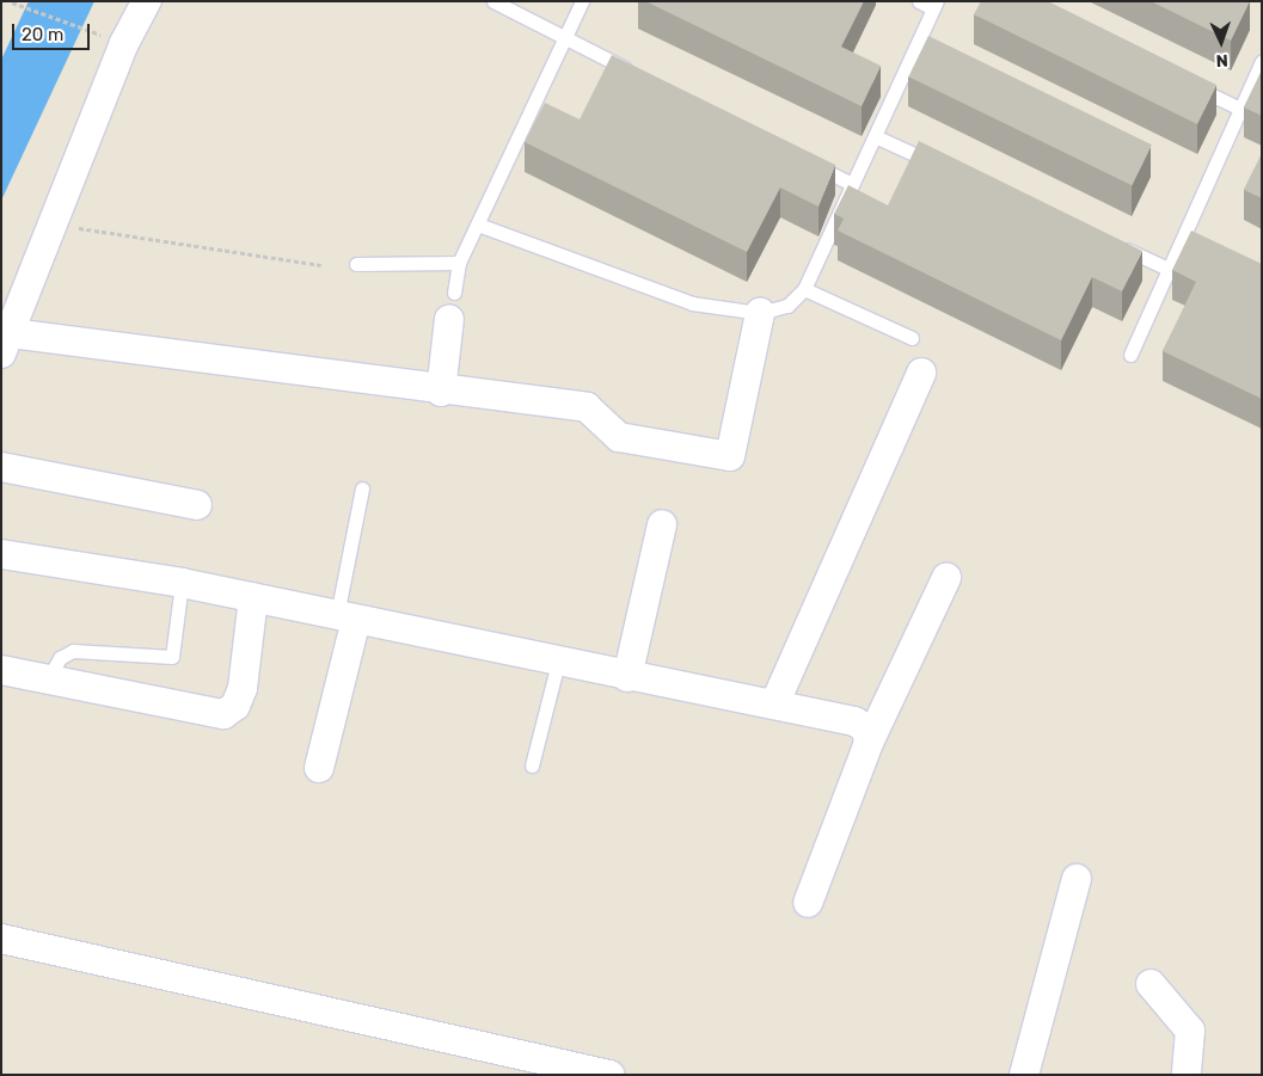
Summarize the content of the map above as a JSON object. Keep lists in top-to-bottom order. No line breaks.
{"scale_bar":"20 m","north":"bottom"}
